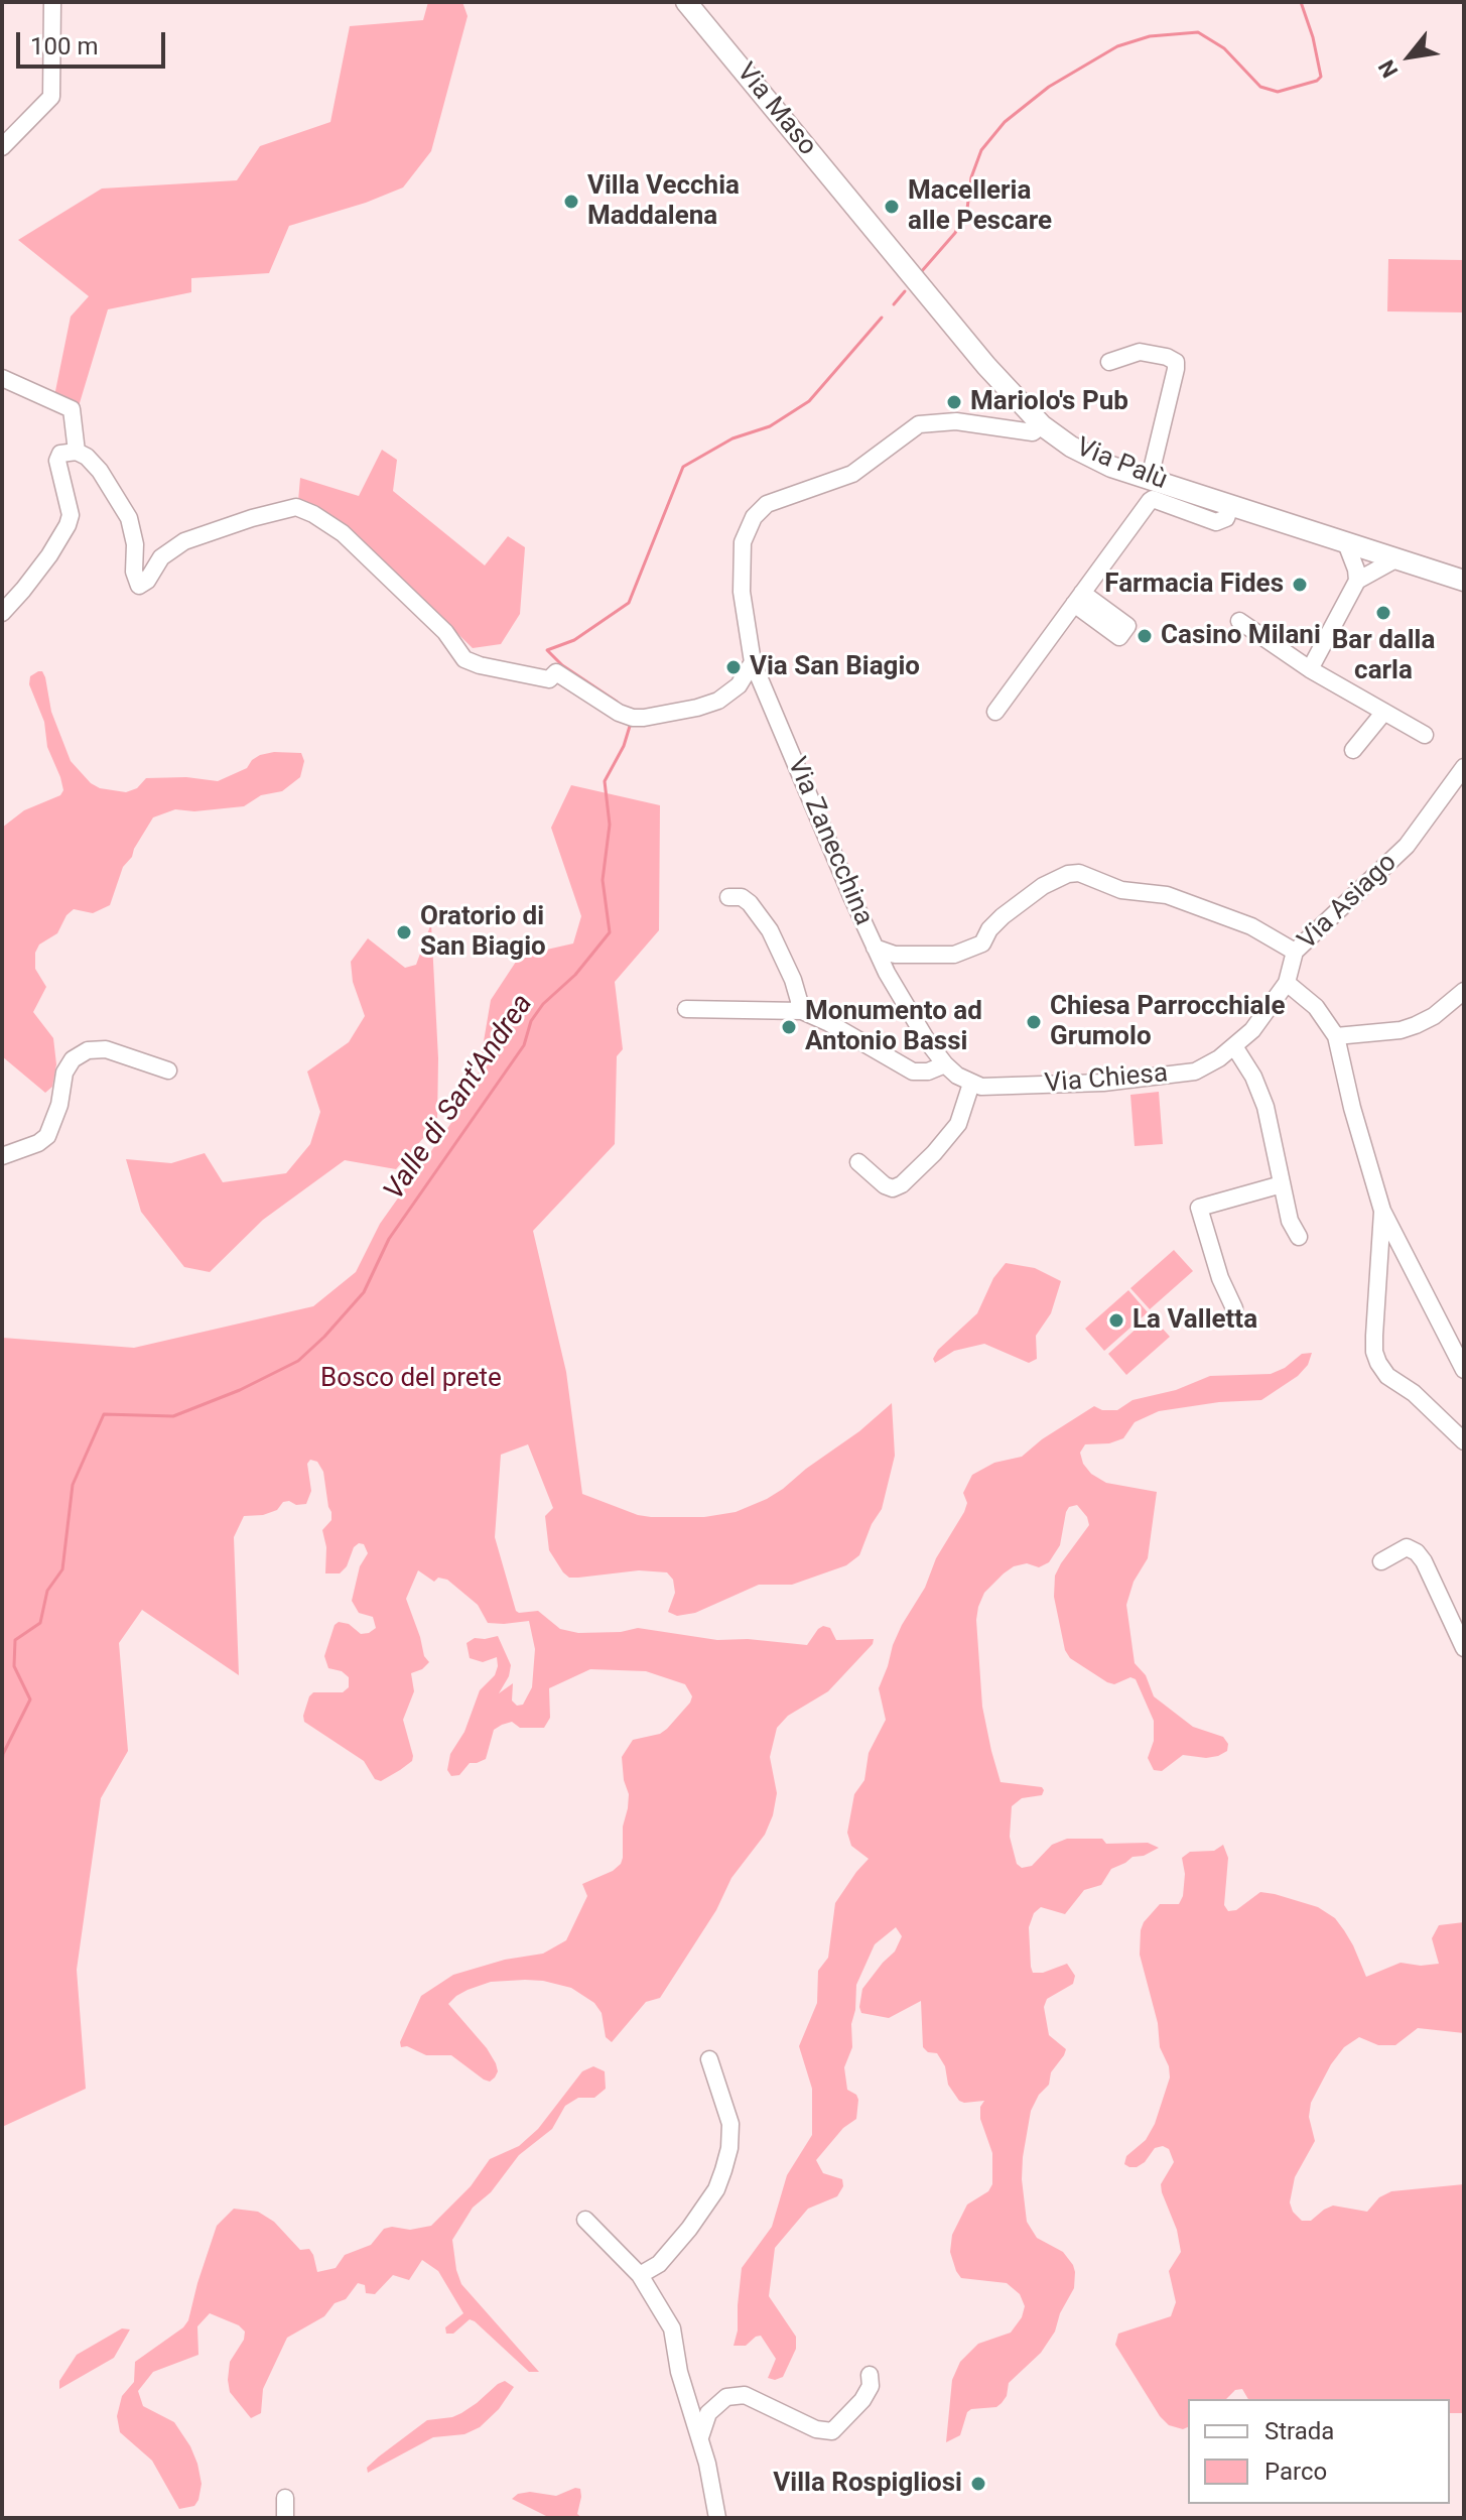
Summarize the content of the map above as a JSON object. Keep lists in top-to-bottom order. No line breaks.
{"streets":{"main road":["Via Maso","Via Palù"],"street":["Via Zanecchina","Via Asiago","Via Chiesa"]},"crossings":[["Via Maso","Via Palù"],["Via Zanecchina","Via Asiago"],["Via Asiago","Via Chiesa"]],"water":["Valle di Sant'Andrea"],"parks":["Bosco del prete"],"places":["Villa Vecchia Maddalena","Macelleria alle Pescare","Mariolo's Pub","Farmacia Fides","Bar dalla carla","Casino Milani","Via San Biagio","Oratorio di San Biagio","Chiesa Parrocchiale Grumolo","Monumento ad Antonio Bassi","La Valletta","Villa Rospigliosi"],"legend":["Strada","Parco"],"scale_bar":"100 m","north":"bottom left"}
